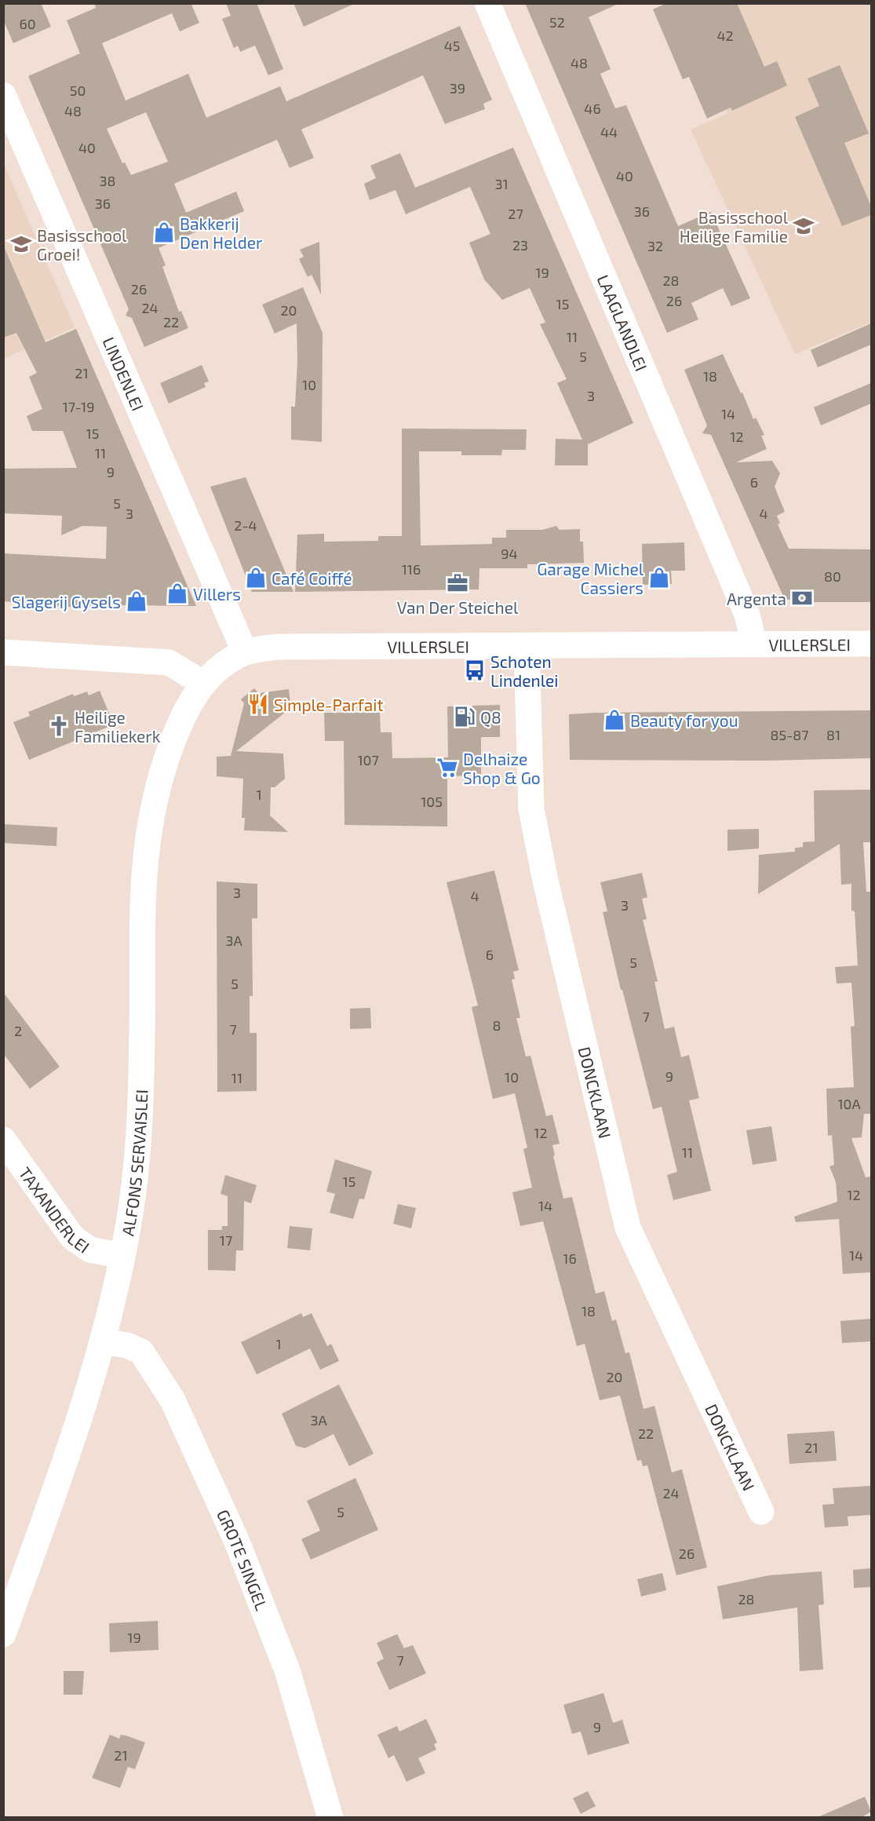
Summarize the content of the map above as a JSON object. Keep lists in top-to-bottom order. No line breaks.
{"streets":{"street":["LAAGLANDLEI","LINDENLEI","VILLERSLEI","DONCKLAAN","ALFONS SERVAISLEI","TAXANDERLEI","GROTE SINGEL"]},"crossings":[["LAAGLANDLEI","VILLERSLEI"],["LINDENLEI","VILLERSLEI"],["VILLERSLEI","DONCKLAAN"],["VILLERSLEI","ALFONS SERVAISLEI"],["ALFONS SERVAISLEI","TAXANDERLEI"],["ALFONS SERVAISLEI","GROTE SINGEL"]],"places":{"school or university":["Basisschool Heilige Familie","Basisschool Groei!"],"shop":["Bakkerij Den Helder","Café Coiffé","Garage Michel Cassiers","Villers","Slagerij Gysels","Beauty for you"],"office":["Van Der Steichel"],"bank":["Argenta"],"bus stop":["Schoten Lindenlei"],"restaurant":["Simple-Parfait"],"fuel station":["Q8"],"church":["Heilige Familiekerk"],"supermarket":["Delhaize Shop & Go"]},"house_numbers":["52","60","42","45","48","39","50","46","48","44","40","40","38","31","36","36","27","23","32","19","28","26","26","15","24","20","22","11","5","21","18","10","3","17-19","14","15","12","11","9","6","5","3","4","2-4","94","116","80","85-87","81","107","1","105","3","4","3","3A","6","5","5","7","8","7","2","9","10","11","10A","12","11","15","12","14","17","14","16","18","1","20","3A","22","21","24","5","26","28","19","7","9","21"]}
